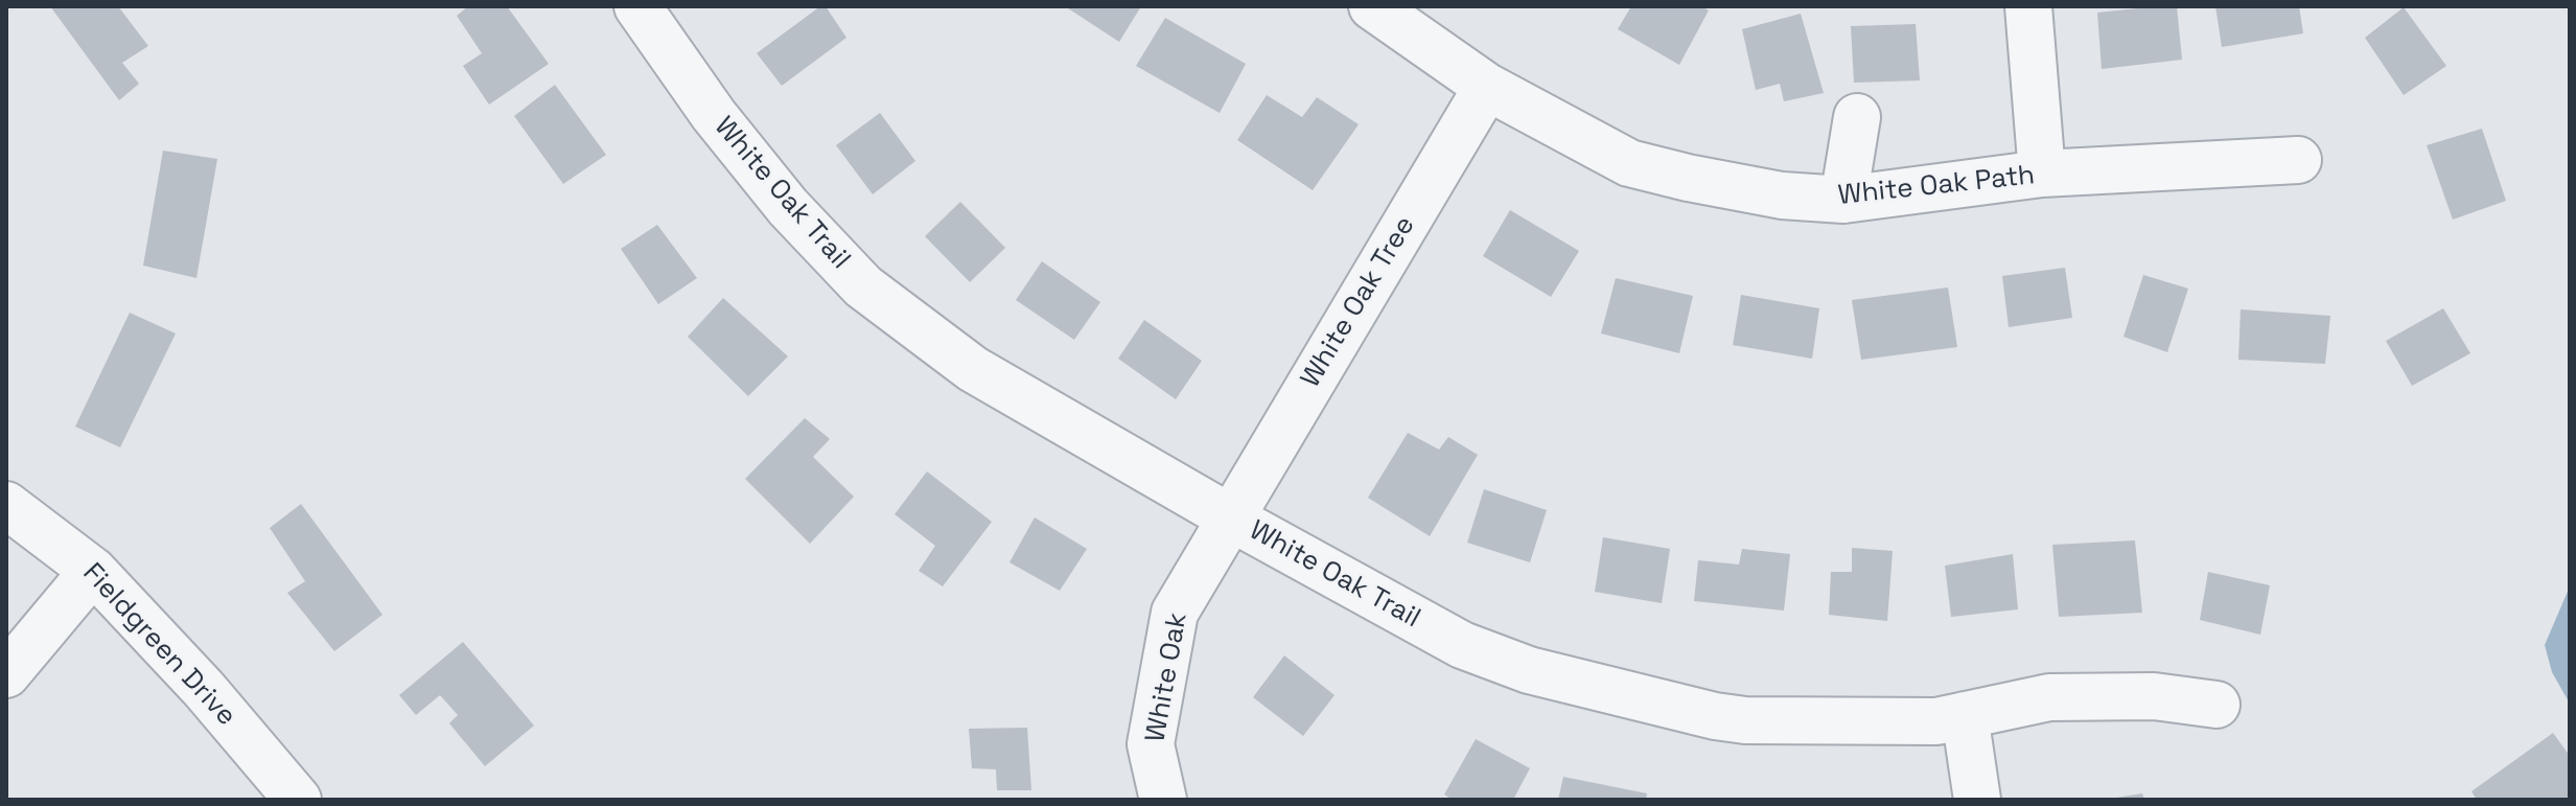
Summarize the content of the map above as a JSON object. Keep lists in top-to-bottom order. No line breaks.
{"streets":{"street":["White Oak Path","White Oak Trail","White Oak Tree","Fieldgreen Drive","White Oak"]},"crossings":[["White Oak Path","White Oak Tree"],["White Oak Trail","White Oak Tree"],["White Oak Trail","White Oak"],["White Oak Tree","White Oak"]]}
